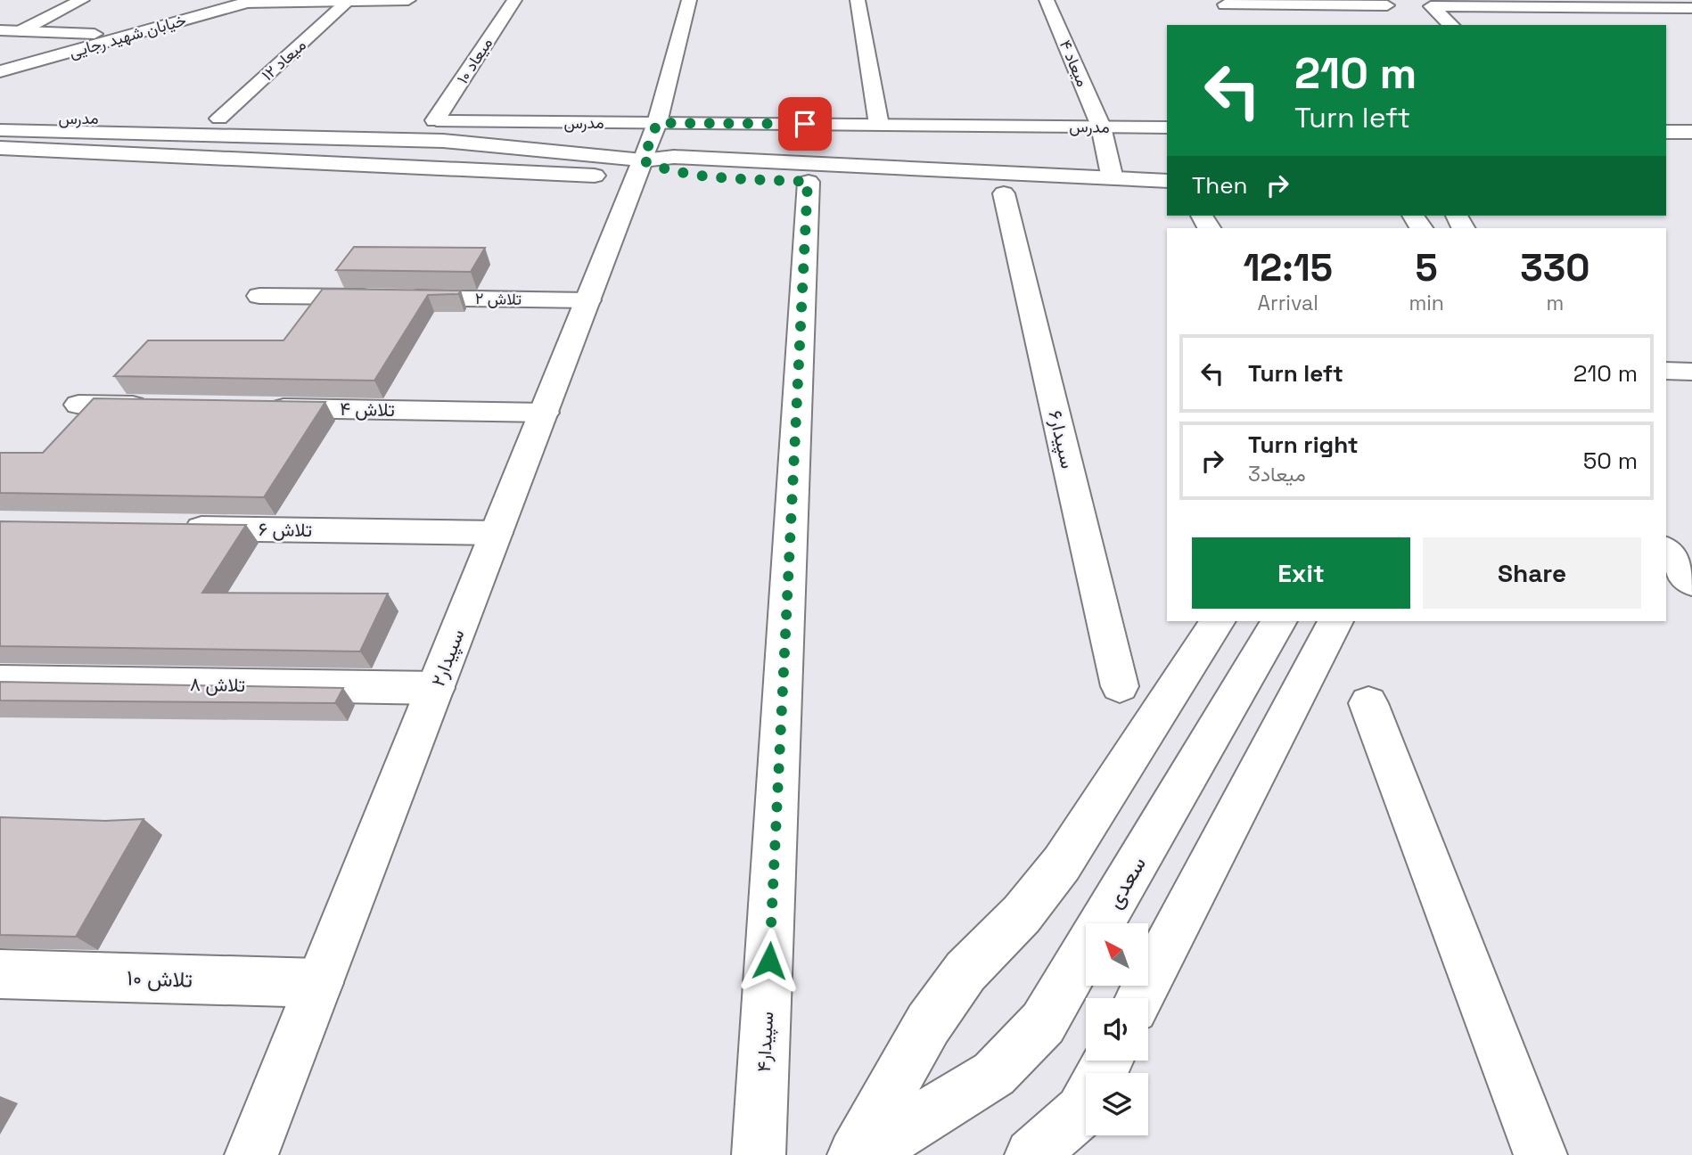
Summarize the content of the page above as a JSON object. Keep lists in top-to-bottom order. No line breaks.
{"streets":{"street":["خیابان شهید رجایی","میعاد ۱۲","میعاد ۱۰","میعاد ۴","مدرس","تلاش ۲","تلاش ۴","سپیدار۶","تلاش ۶","سپیدار۲","تلاش ۸","سعدی","تلاش ۱۰","سپیدار۴"]},"crossings":[["خیابان شهید رجایی","میعاد ۱۲"],["میعاد ۱۲","مدرس"],["میعاد ۱۰","مدرس"],["میعاد ۴","مدرس"],["مدرس","سپیدار۲"],["تلاش ۲","سپیدار۲"],["تلاش ۴","سپیدار۲"],["تلاش ۶","سپیدار۲"],["سپیدار۲","تلاش ۸"],["سپیدار۲","تلاش ۱۰"]],"north":"top left","page":{"turn":["210 m","Turn left"],"then":"Then","eta":["12:15","Arrival","5","min","330","m"],"list":[{"name":"Turn left","value":"210 m"},{"name":"Turn right","note":"میعاد3","value":"50 m"}],"buttons":["Exit","Share"]}}
